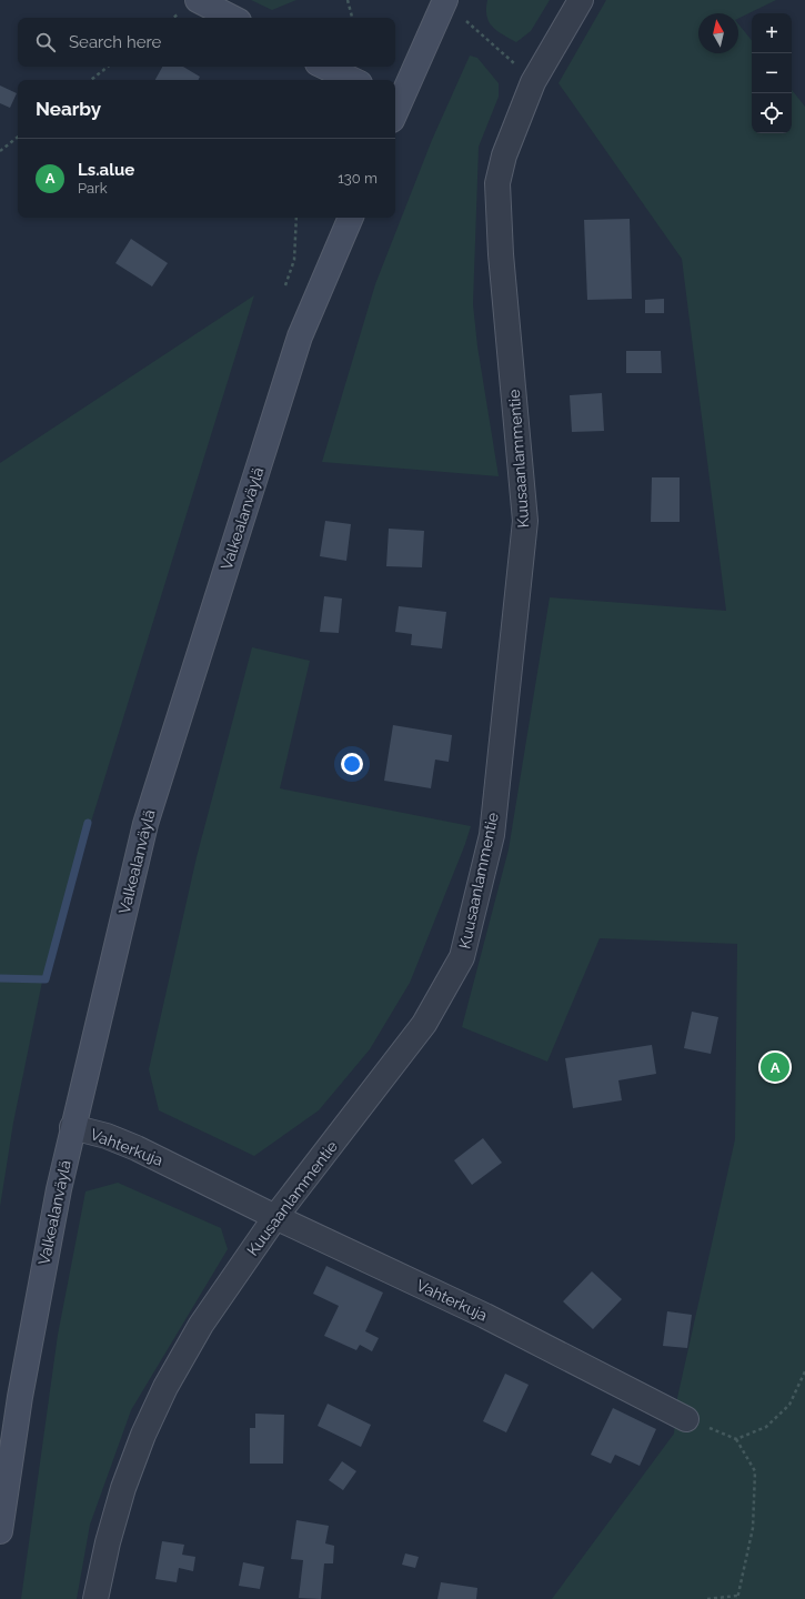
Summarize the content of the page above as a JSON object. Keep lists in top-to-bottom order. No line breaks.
{"streets":{"main road":["Valkealanväylä"],"street":["Kuusaanlammentie","Vahterkuja"]},"crossings":[["Kuusaanlammentie","Vahterkuja"],["Valkealanväylä","Vahterkuja"]],"north":"top","page":{"map_buttons":["+","−"],"search":"Search here","heading":"Nearby","list":[{"mark":"A","name":"Ls.alue","note":"Park","value":"130 m"}],"pins":"A"}}
